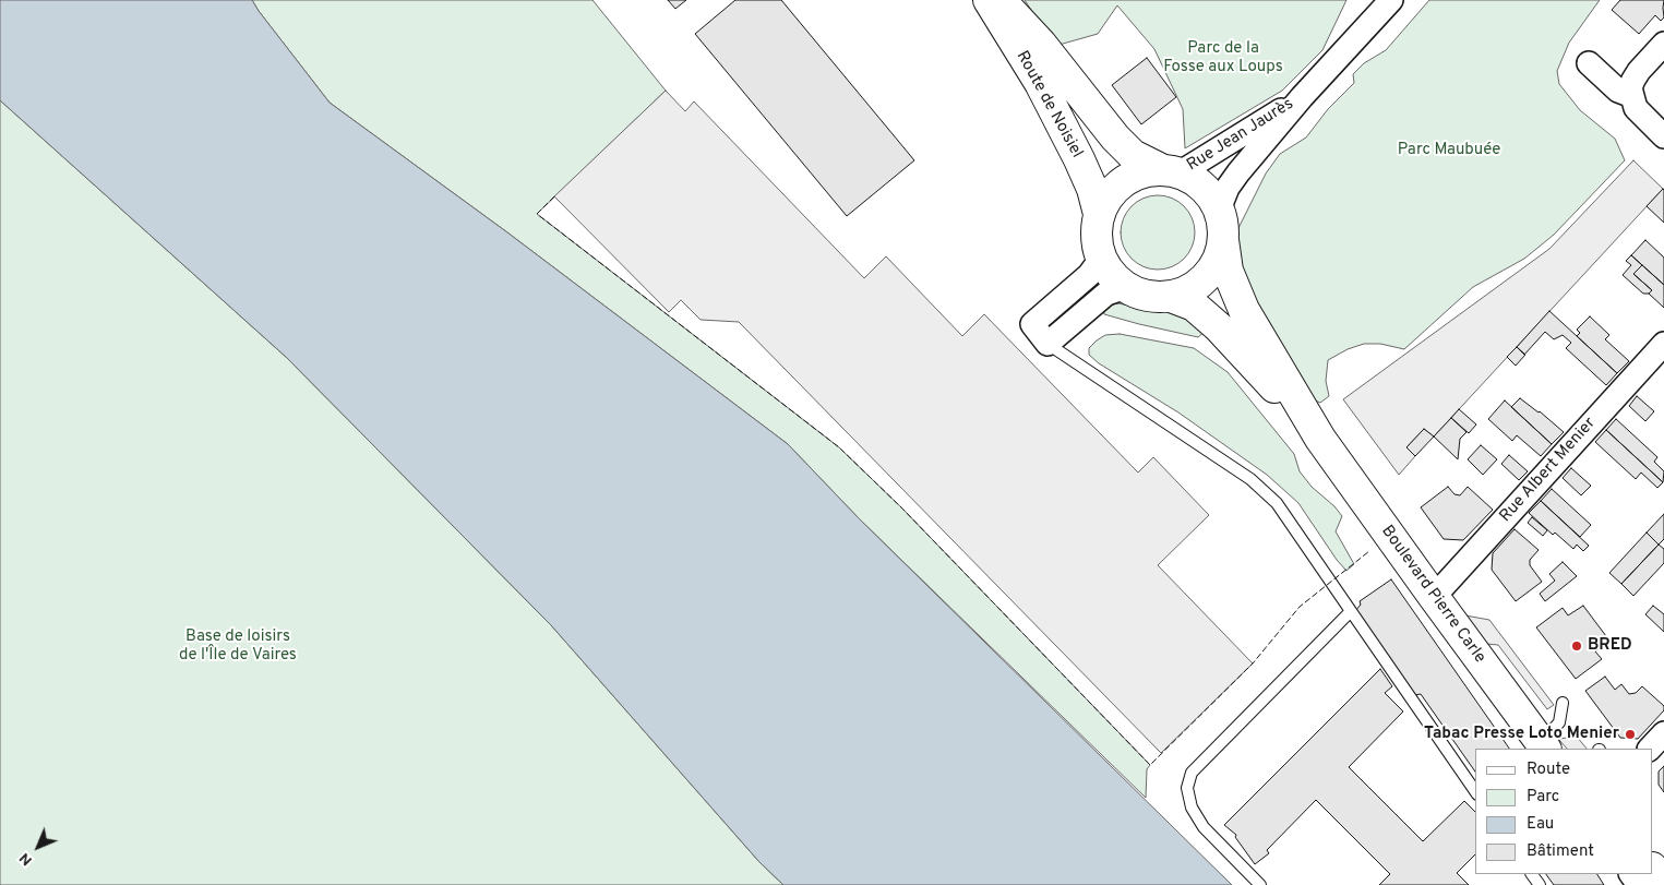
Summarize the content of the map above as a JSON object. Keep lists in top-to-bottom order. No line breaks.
{"streets":{"main road":["Route de Noisiel","Boulevard Pierre Carle"],"street":["Rue Jean Jaurès","Rue Albert Menier"]},"crossings":[["Route de Noisiel","Rue Jean Jaurès"],["Route de Noisiel","Boulevard Pierre Carle"],["Rue Jean Jaurès","Boulevard Pierre Carle"],["Rue Albert Menier","Boulevard Pierre Carle"]],"parks":["Parc de la Fosse aux Loups","Parc Maubuée","Base de loisirs de l'Île de Vaires"],"places":["BRED","Tabac Presse Loto Menier"],"legend":["Route","Parc","Eau","Bâtiment"],"north":"bottom left"}
